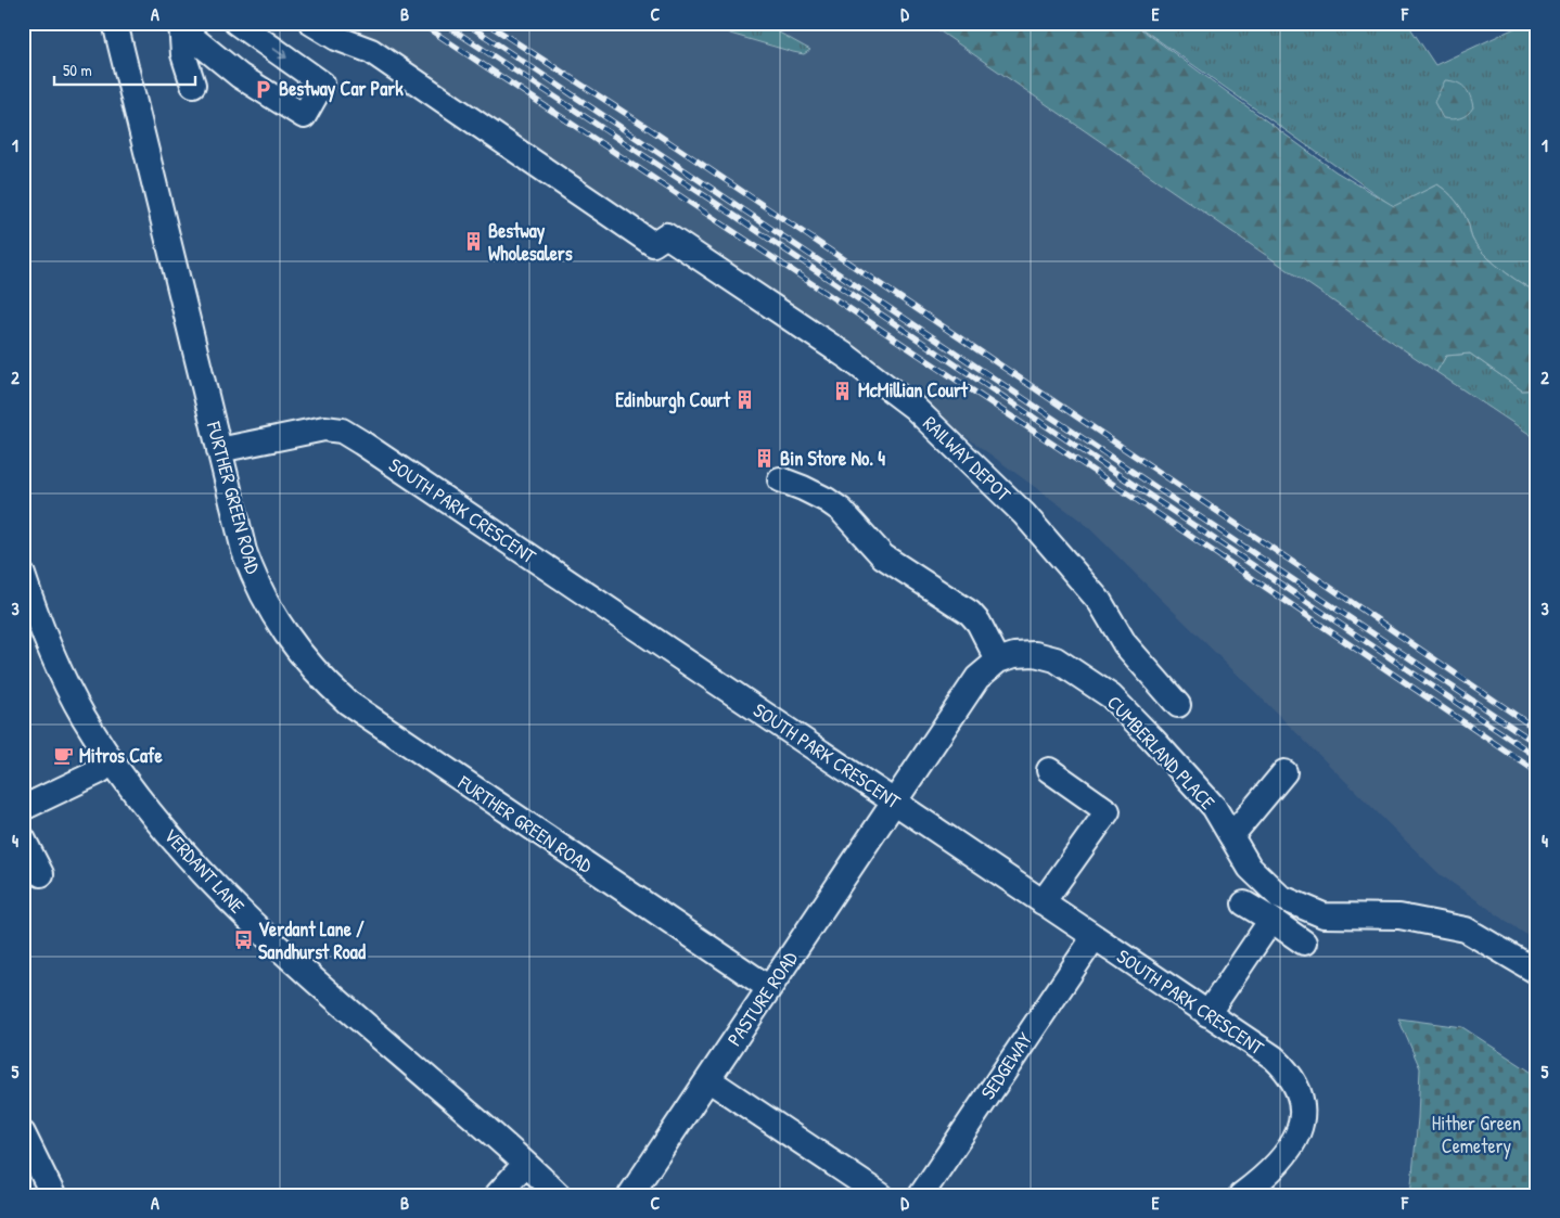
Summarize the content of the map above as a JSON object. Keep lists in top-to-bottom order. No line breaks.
{"streets":{"street":["RAILWAY DEPOT","FURTHER GREEN ROAD","SOUTH PARK CRESCENT","CUMBERLAND PLACE","VERDANT LANE","PASTURE ROAD","SEDGEWAY"]},"crossings":[["FURTHER GREEN ROAD","SOUTH PARK CRESCENT"],["FURTHER GREEN ROAD","PASTURE ROAD"],["SOUTH PARK CRESCENT","CUMBERLAND PLACE"],["SOUTH PARK CRESCENT","PASTURE ROAD"],["SOUTH PARK CRESCENT","SEDGEWAY"],["CUMBERLAND PLACE","PASTURE ROAD"]],"parks":["Hither Green Cemetery"],"places":{"parking":["Bestway Car Park"],"building":["Bestway Wholesalers","McMillian Court","Edinburgh Court","Bin Store No. 4"],"cafe":["Mitros Cafe"],"bus stop":["Verdant Lane / Sandhurst Road"]},"scale_bar":"50 m","grid":{"columns":["A","B","C","D","E","F"],"rows":["1","2","3","4","5"]}}
